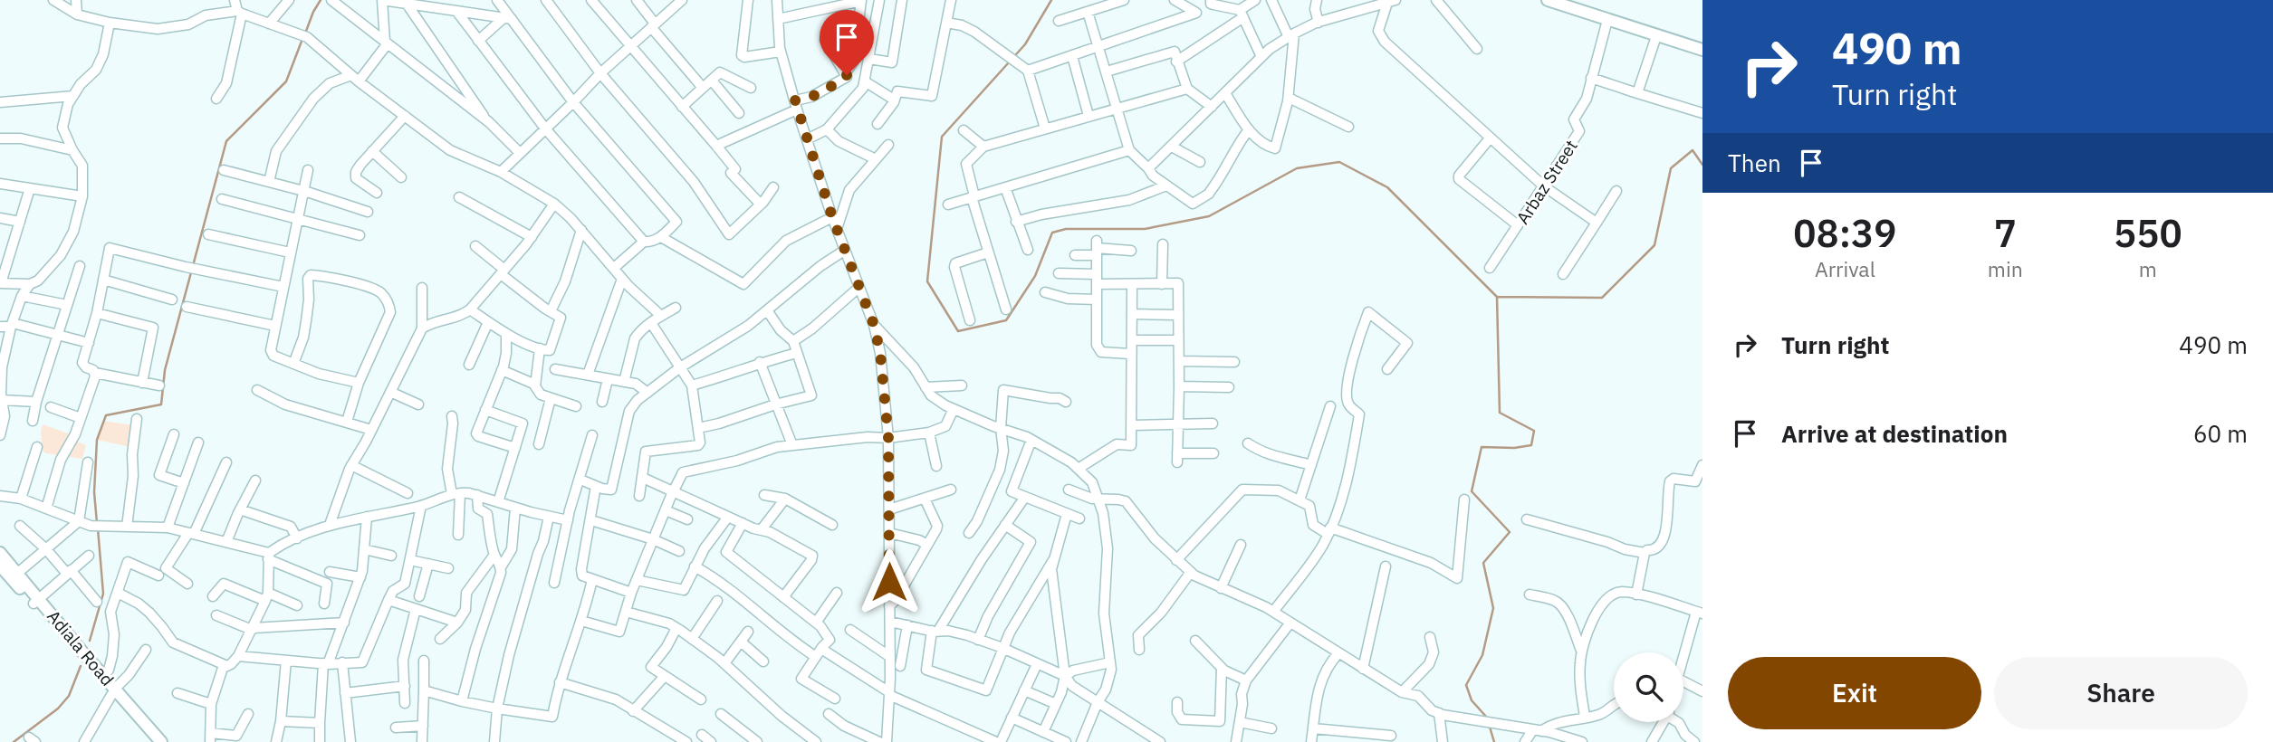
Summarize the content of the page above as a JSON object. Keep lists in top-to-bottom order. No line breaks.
{"streets":{"main road":["Adiala Road"],"street":["Arbaz Street"]},"page":{"turn":["490 m","Turn right"],"then":"Then","eta":["08:39","Arrival","7","min","550","m"],"list":[{"name":"Turn right","value":"490 m"},{"name":"Arrive at destination","value":"60 m"}],"buttons":["Exit","Share"]}}
